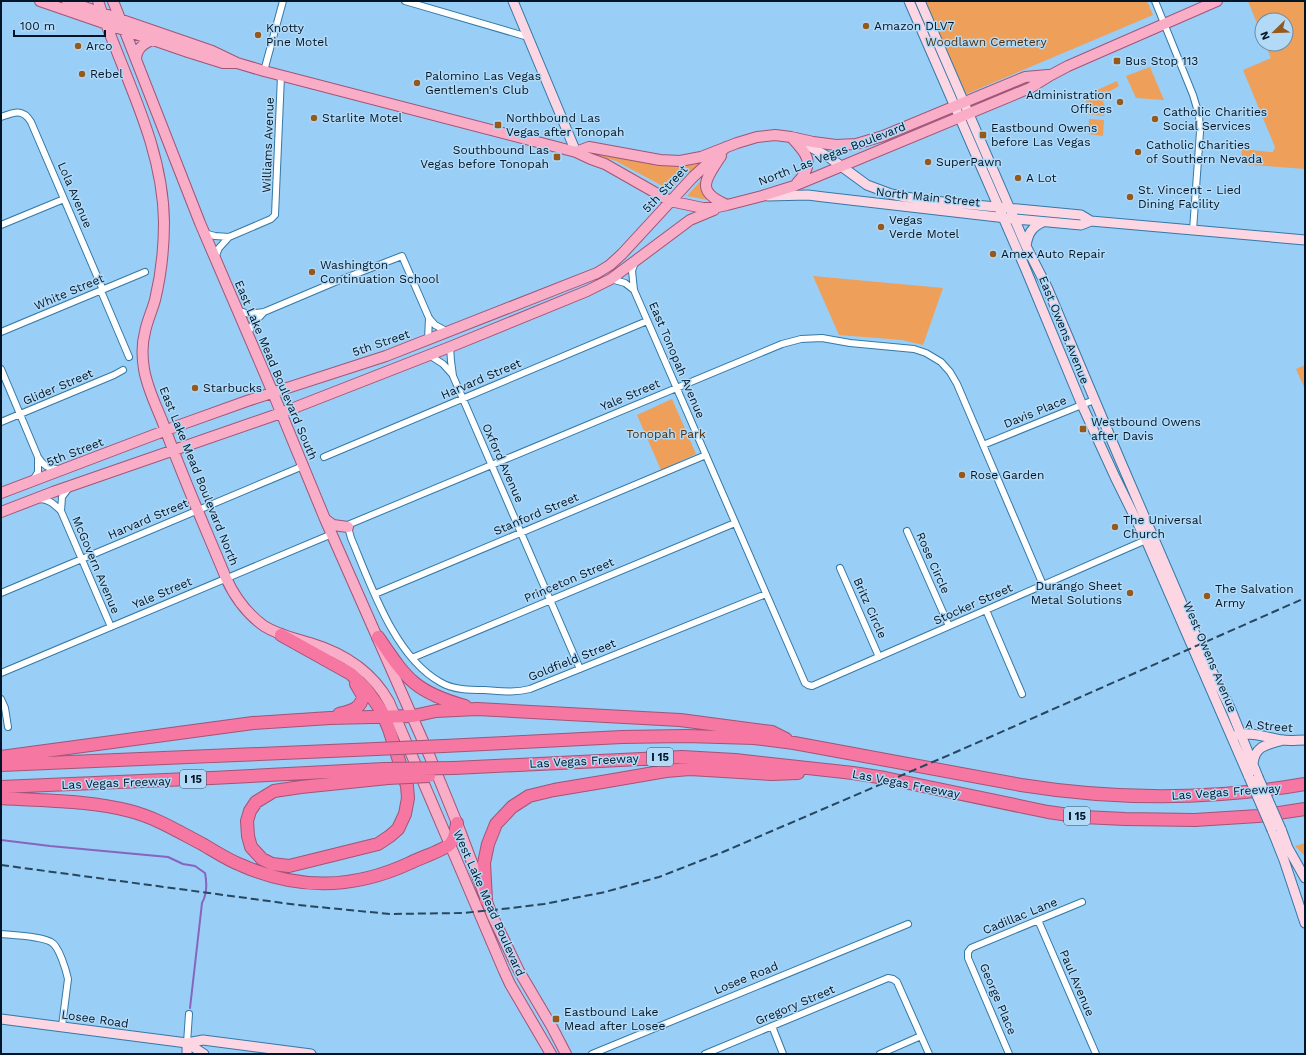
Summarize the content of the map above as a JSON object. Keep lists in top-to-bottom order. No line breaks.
{"streets":{"highway":["I 15","Las Vegas Freeway"],"main road":["North Las Vegas Boulevard","5th Street","North Main Street","East Owens Avenue","East Lake Mead Boulevard South","East Lake Mead Boulevard North","West Owens Avenue","A Street","West Lake Mead Boulevard","Losee Road"],"street":["Williams Avenue","Lola Avenue","White Street","East Tonopah Avenue","Harvard Street","Glider Street","Yale Street","Davis Place","Oxford Avenue","Stanford Street","Rose Circle","McGovern Avenue","Princeton Street","Stocker Street","Britz Circle","Goldfield Street","Cadillac Lane","Paul Avenue","George Place","Gregory Street"]},"crossings":[["Williams Avenue","North Las Vegas Boulevard"],["North Las Vegas Boulevard","5th Street"],["North Las Vegas Boulevard","North Main Street"],["North Las Vegas Boulevard","East Owens Avenue"],["North Las Vegas Boulevard","East Lake Mead Boulevard South"],["North Las Vegas Boulevard","East Lake Mead Boulevard North"],["5th Street","East Lake Mead Boulevard South"],["5th Street","East Lake Mead Boulevard North"],["Lola Avenue","White Street"],["North Main Street","East Owens Avenue"],["East Owens Avenue","Davis Place"],["East Owens Avenue","West Owens Avenue"],["East Tonopah Avenue","Harvard Street"],["East Tonopah Avenue","Yale Street"],["East Tonopah Avenue","Stanford Street"],["East Tonopah Avenue","Princeton Street"],["East Tonopah Avenue","Stocker Street"],["East Tonopah Avenue","Goldfield Street"],["East Lake Mead Boulevard South","Harvard Street"],["East Lake Mead Boulevard South","Yale Street"],["East Lake Mead Boulevard South","West Lake Mead Boulevard"],["Harvard Street","Oxford Avenue"],["Harvard Street","East Lake Mead Boulevard North"],["Harvard Street","McGovern Avenue"],["Yale Street","Davis Place"],["Yale Street","Oxford Avenue"],["Yale Street","East Lake Mead Boulevard North"],["Yale Street","McGovern Avenue"],["Yale Street","Stocker Street"],["Yale Street","Goldfield Street"],["Davis Place","West Owens Avenue"],["Oxford Avenue","Stanford Street"],["Oxford Avenue","Princeton Street"],["Oxford Avenue","Goldfield Street"],["East Lake Mead Boulevard North","West Lake Mead Boulevard"],["Stanford Street","Goldfield Street"],["Rose Circle","Stocker Street"],["Princeton Street","Goldfield Street"],["Stocker Street","Britz Circle"],["Stocker Street","West Owens Avenue"],["West Owens Avenue","A Street"],["Cadillac Lane","Paul Avenue"],["Cadillac Lane","George Place"]],"parks":["Woodlawn Cemetery","Tonopah Park"],"places":{"other":["Amazon DLV7","Knotty Pine Motel","Arco","Rebel","Palomino Las Vegas Gentlemen's Club","Administration Offices","Starlite Motel","Catholic Charities Social Services","Catholic Charities of Southern Nevada","SuperPawn","A Lot","St. Vincent - Lied Dining Facility","Vegas Verde Motel","Amex Auto Repair","Washington Continuation School","Starbucks","Rose Garden","The Universal Church","Durango Sheet Metal Solutions","The Salvation Army"],"transit":["Bus Stop 113","Northbound Las Vegas after Tonopah","Eastbound Owens before Las Vegas","Southbound Las Vegas before Tonopah","Westbound Owens after Davis","Eastbound Lake Mead after Losee"]},"scale_bar":"100 m","north":"bottom left"}
